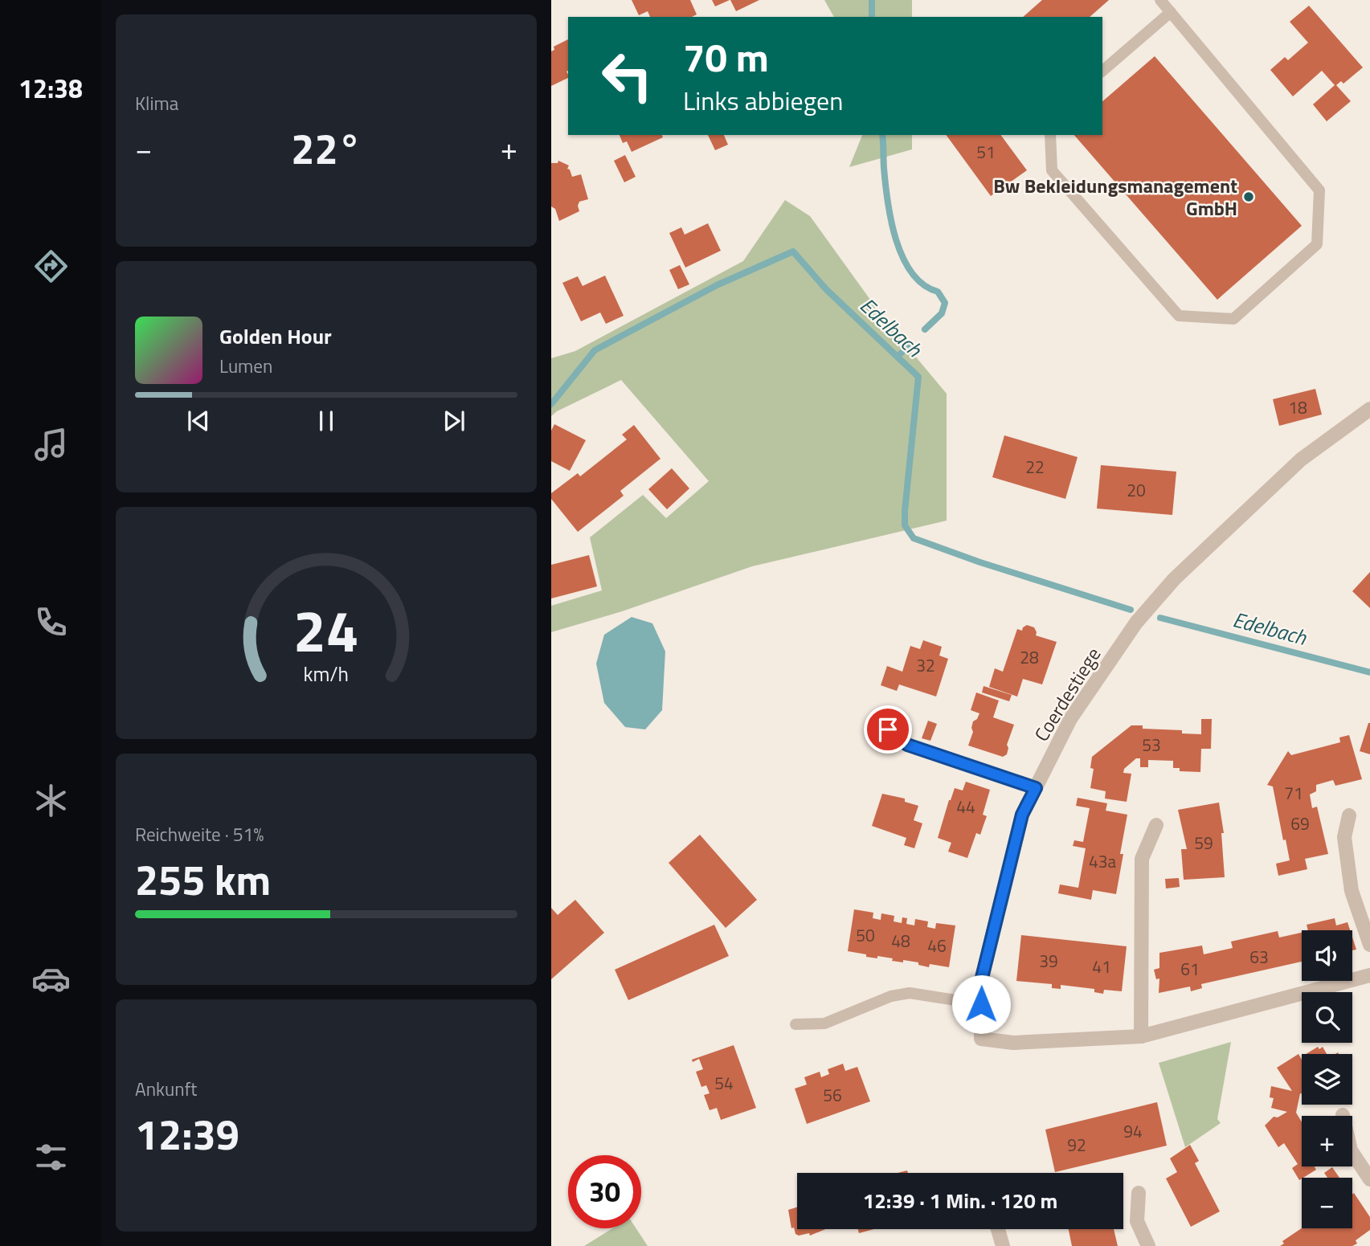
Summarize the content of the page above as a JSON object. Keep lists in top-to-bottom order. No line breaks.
{"streets":{"street":["Coerdestiege"]},"water":["Edelbach"],"places":["Bw Bekleidungsmanagement GmbH"],"house_numbers":["51","18","22","20","28","32","53","71","44","69","59","43a","50","48","46","63","39","41","61","54","56","94","92"],"page":{"tabs":"12:38","tile":["Klima",["Reichweite · 51%","255 km"],["Ankunft","12:39"]],"turn":["70 m","Links abbiegen"],"heat":["−","22°","+"],"song":["Golden Hour","Lumen"],"map_buttons":["+","−"],"limit":"30","trip":"12:39 · 1 Min. · 120 m","gauge":["24","km/h"]}}
